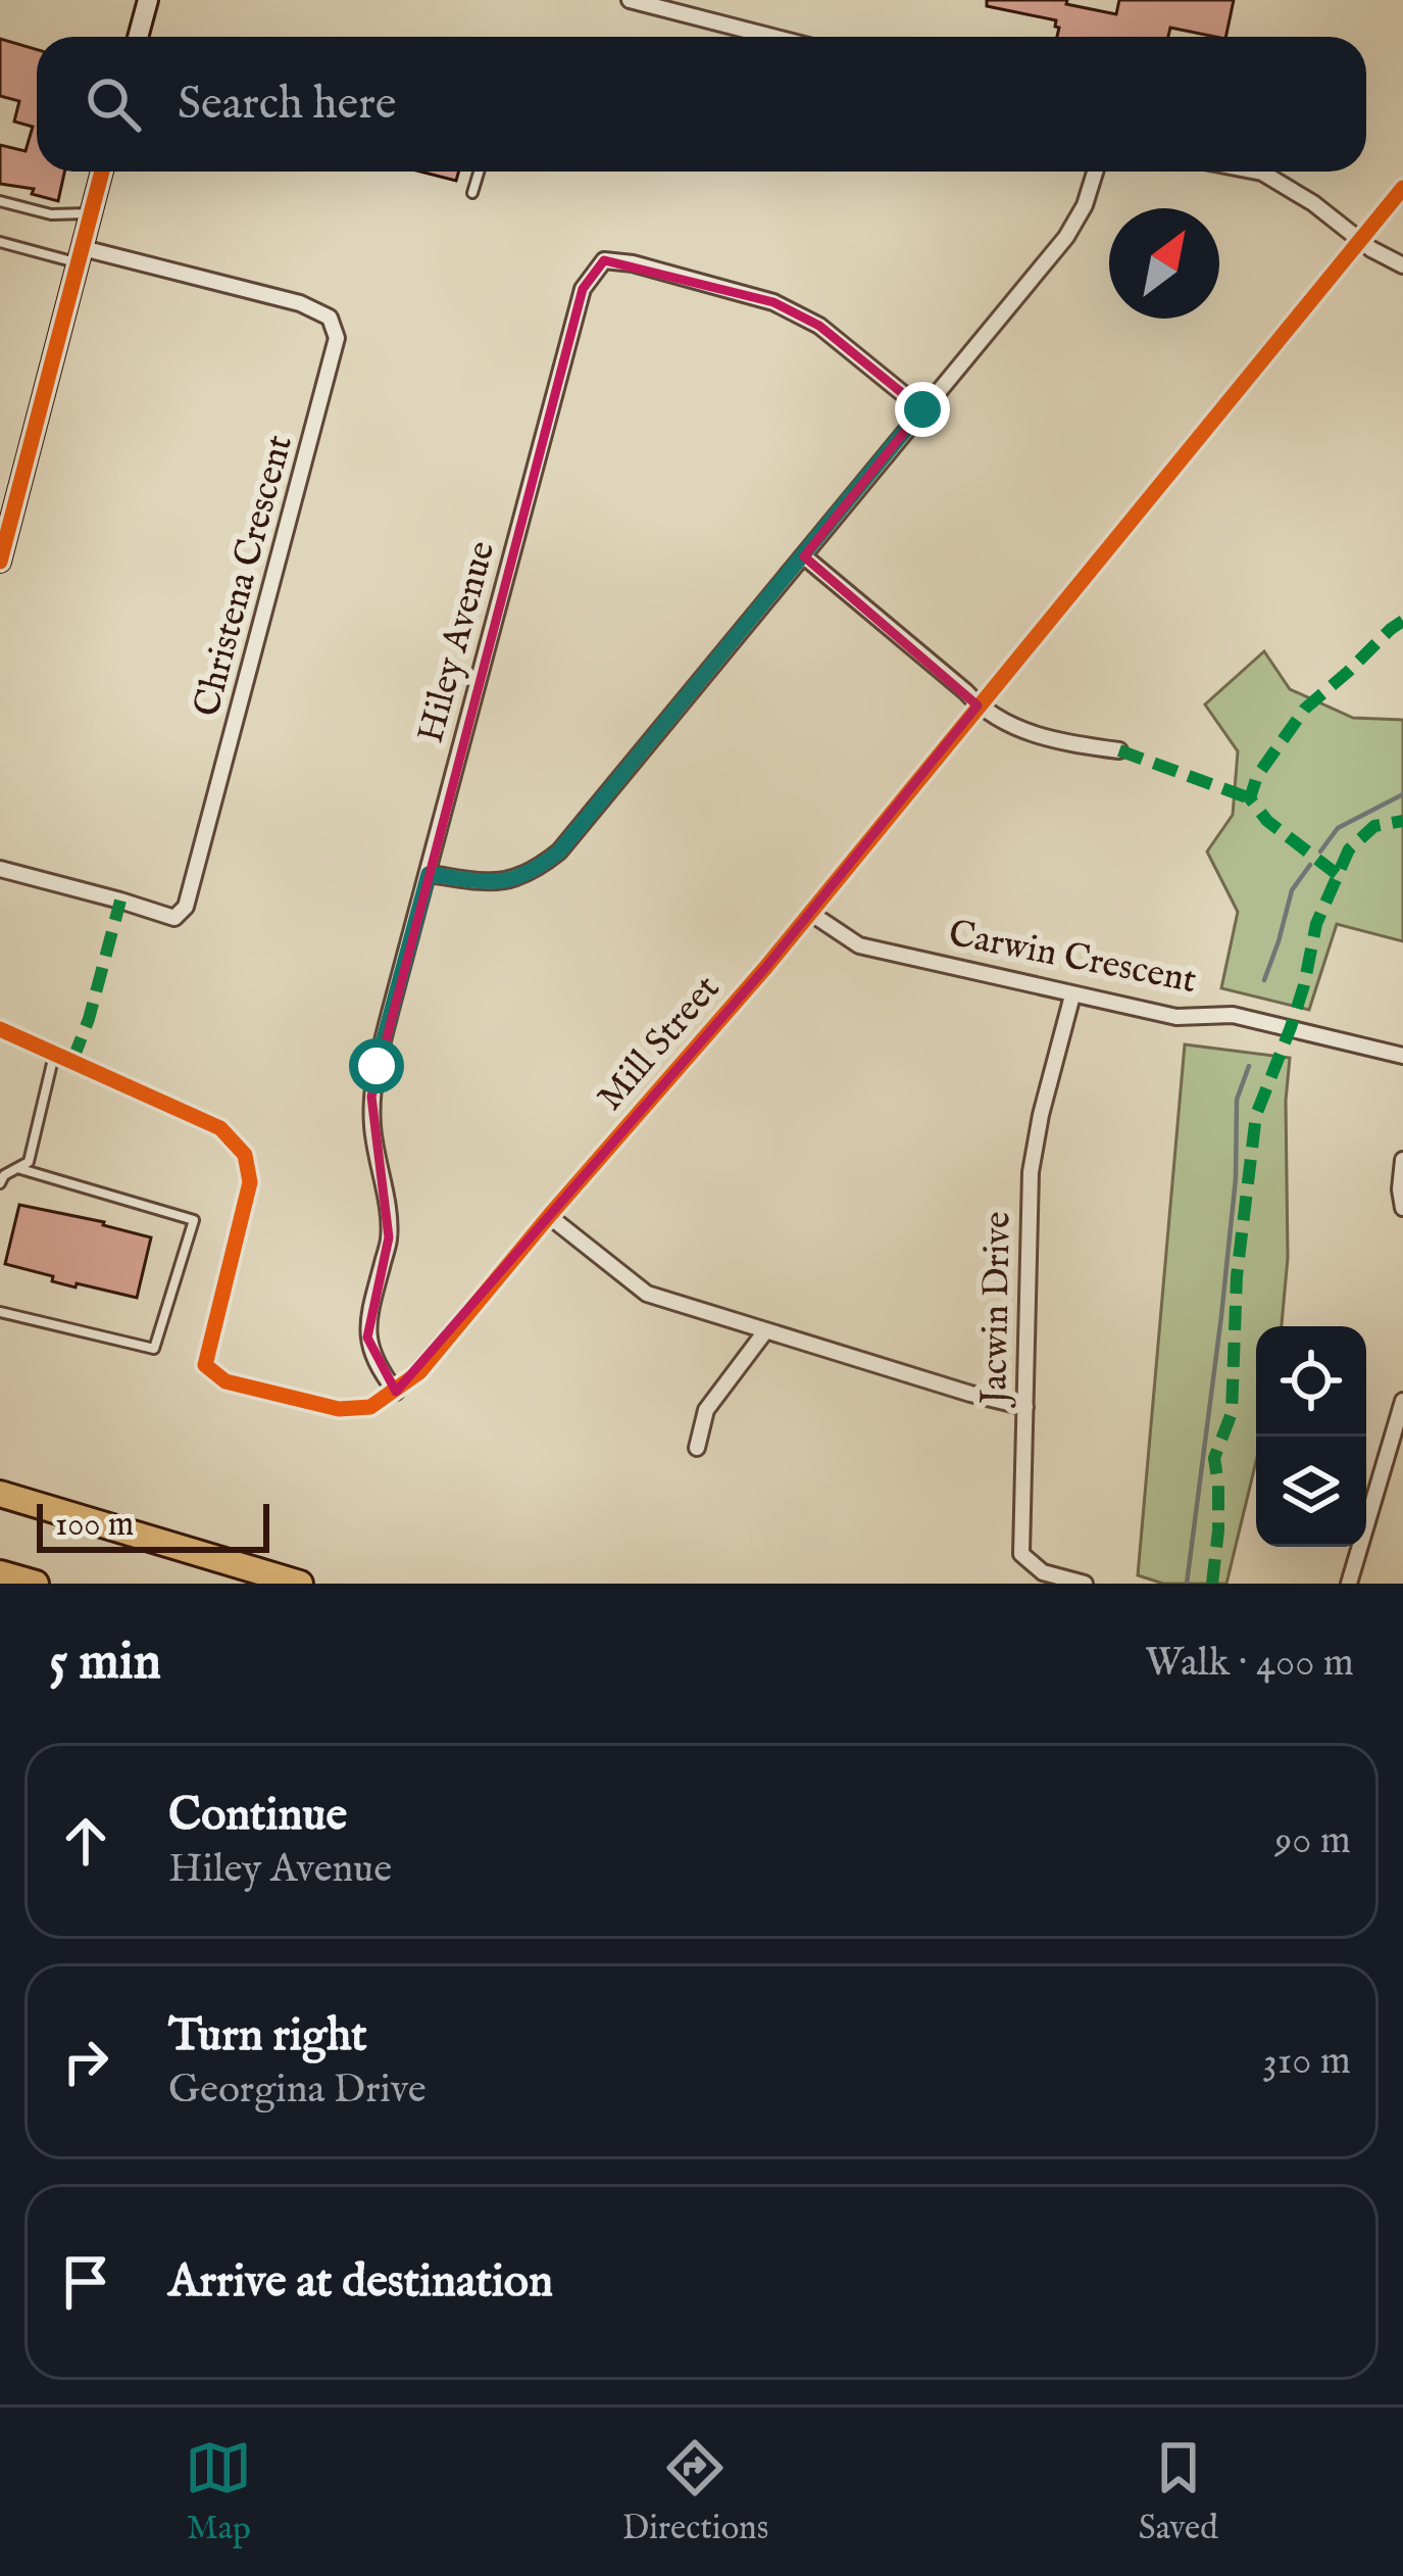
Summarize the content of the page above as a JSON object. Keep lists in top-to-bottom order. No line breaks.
{"streets":{"street":["Christena Crescent","Hiley Avenue","Carwin Crescent","Mill Street","Jacwin Drive"]},"crossings":[["Hiley Avenue","Mill Street"],["Carwin Crescent","Mill Street"],["Carwin Crescent","Jacwin Drive"]],"scale_bar":"100 m","north":"top right","page":{"search":"Search here","scale":"100 m","heading":["5 min","Walk · 400 m"],"list":[["Continue","Hiley Avenue","90 m"],["Turn right","Georgina Drive","310 m"],"Arrive at destination"],"nav":["Map","Directions","Saved"]}}
